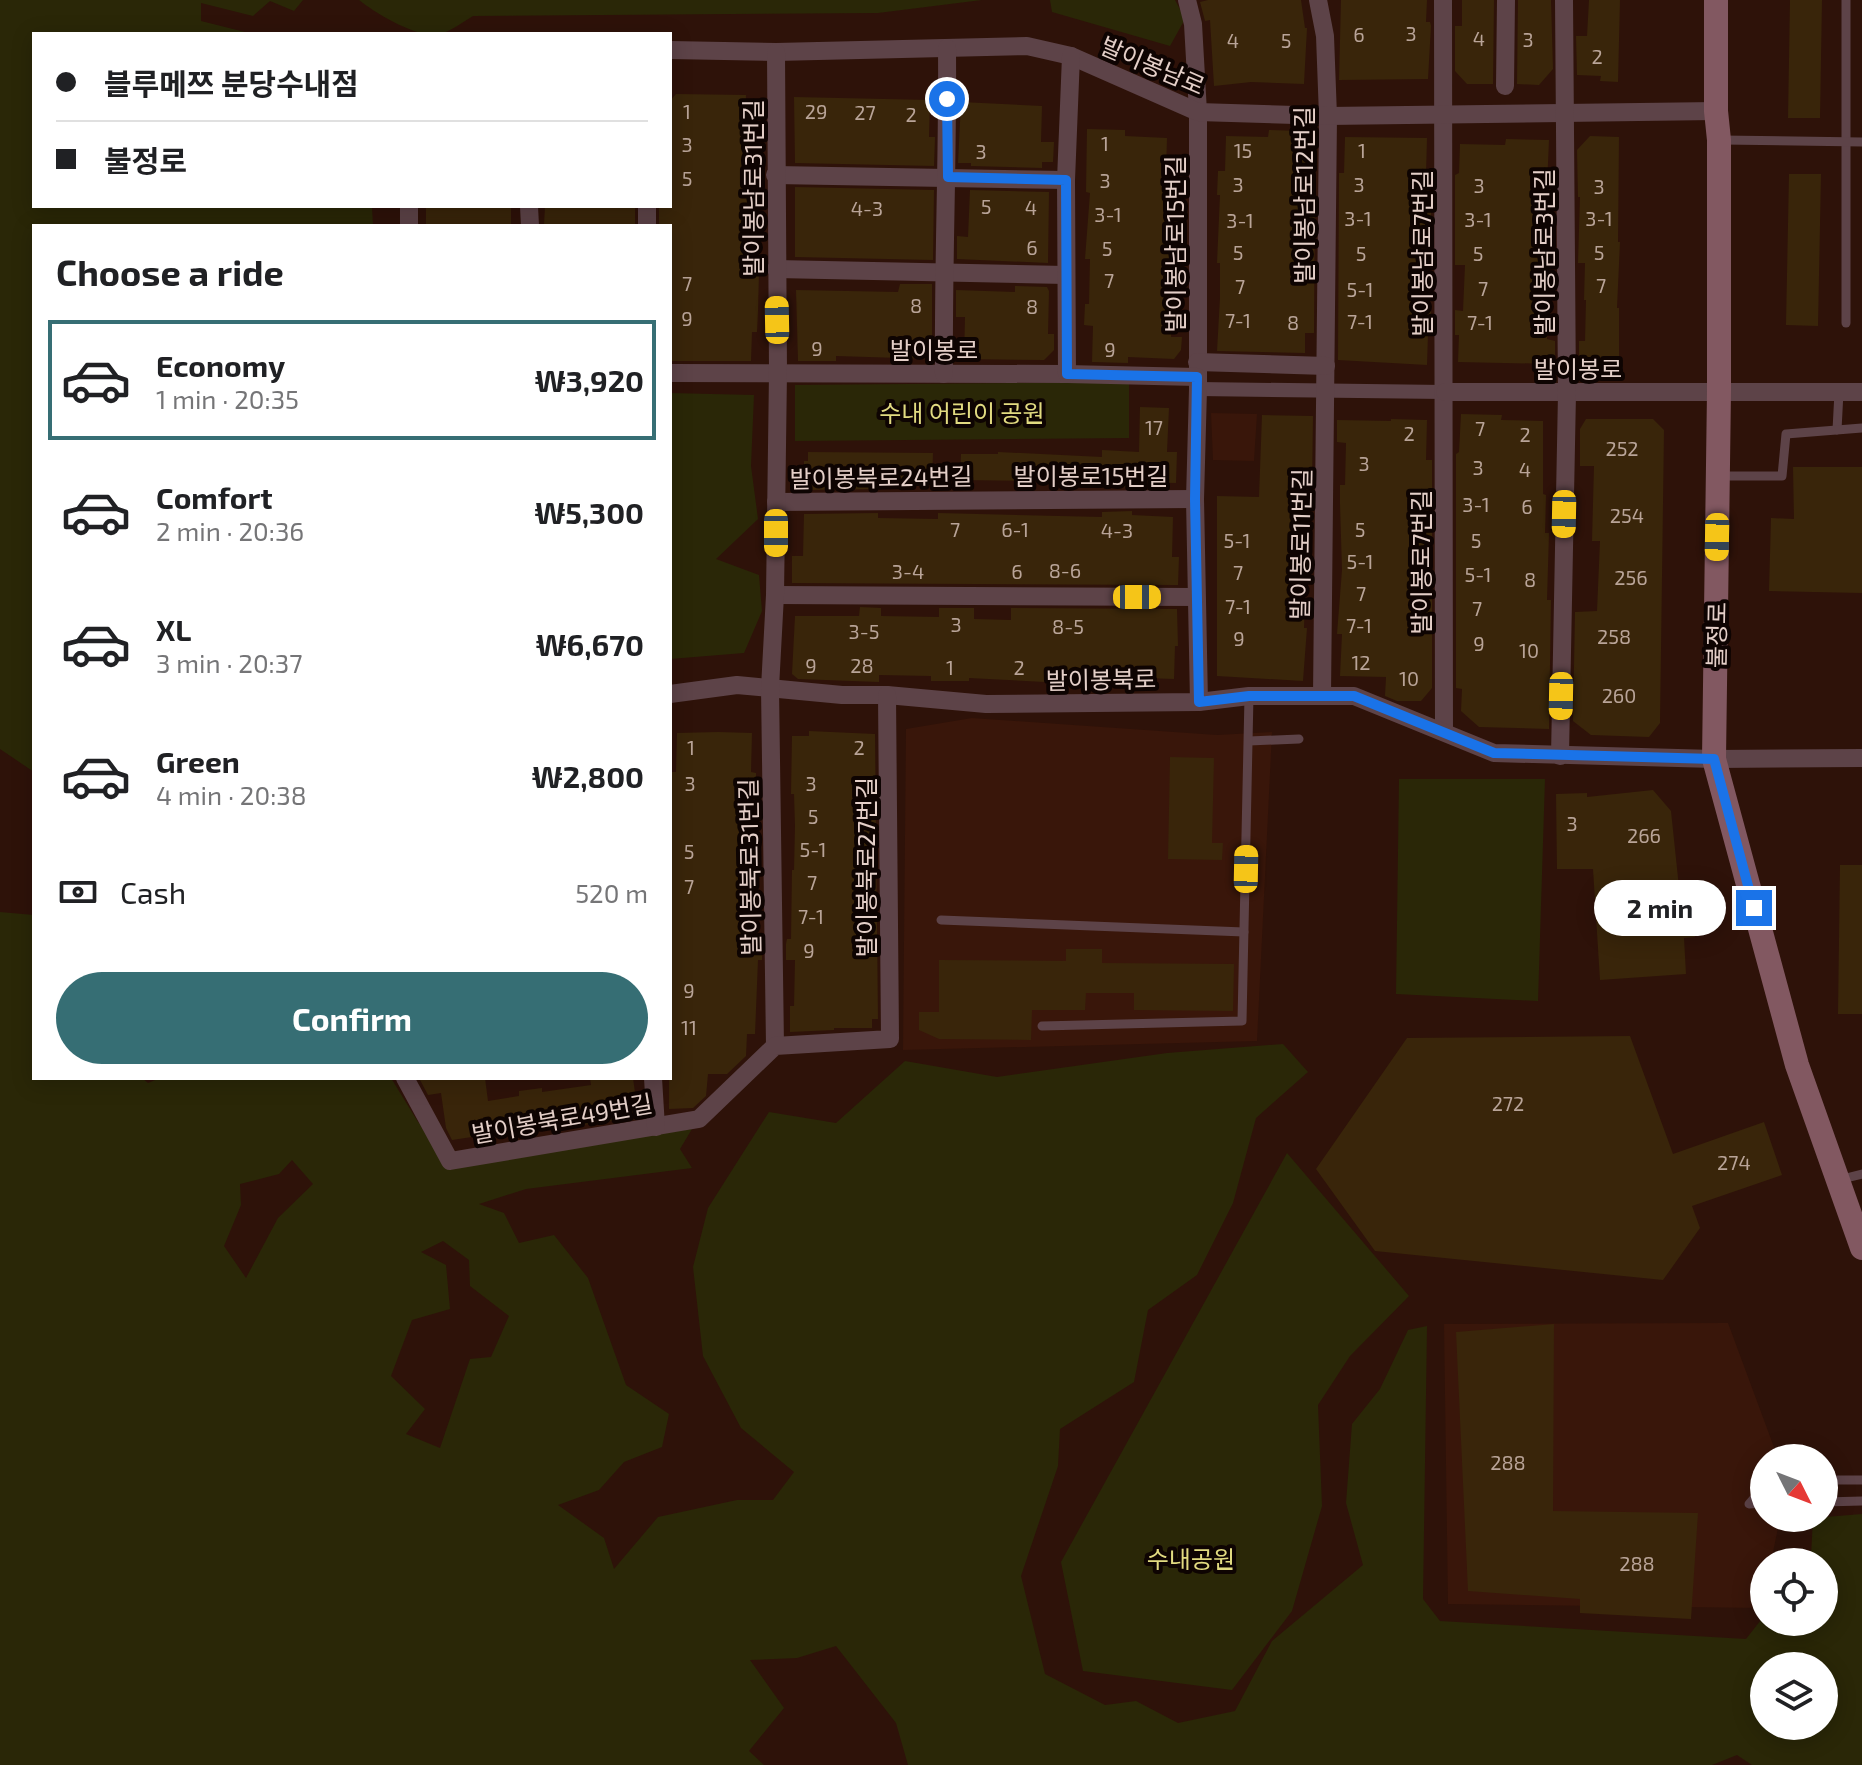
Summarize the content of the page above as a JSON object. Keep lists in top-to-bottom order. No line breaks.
{"streets":{"main road":["불정로"],"street":["발이봉남로","발이봉남로31번길","발이봉남로12번길","발이봉남로15번길","발이봉남로3번길","발이봉남로7번길","발이봉로","발이봉로15번길","발이봉북로24번길","발이봉로11번길","발이봉로7번길","발이봉북로","발이봉북로31번길","발이봉북로27번길","발이봉북로49번길"]},"crossings":[["발이봉남로","발이봉남로31번길"],["발이봉남로","발이봉남로12번길"],["발이봉남로","발이봉남로15번길"],["발이봉남로","발이봉남로3번길"],["발이봉남로","발이봉남로7번길"],["발이봉남로","불정로"],["발이봉남로31번길","발이봉로"],["발이봉남로31번길","발이봉북로24번길"],["발이봉남로31번길","발이봉북로31번길"],["발이봉남로12번길","발이봉로"],["발이봉남로12번길","발이봉로11번길"],["발이봉남로15번길","발이봉로"],["발이봉남로15번길","발이봉로15번길"],["발이봉남로3번길","발이봉로"],["발이봉남로3번길","발이봉북로"],["발이봉남로7번길","발이봉로"],["발이봉남로7번길","발이봉로7번길"],["발이봉로","발이봉로15번길"],["발이봉로","발이봉로11번길"],["발이봉로","발이봉로7번길"],["발이봉로","불정로"],["발이봉로15번길","발이봉북로24번길"],["발이봉로15번길","발이봉북로"],["발이봉북로24번길","발이봉북로31번길"],["발이봉로11번길","발이봉북로"],["발이봉로7번길","발이봉북로"],["불정로","발이봉북로"],["발이봉북로","발이봉북로31번길"],["발이봉북로","발이봉북로27번길"],["발이봉북로31번길","발이봉북로27번길"],["발이봉북로31번길","발이봉북로49번길"],["발이봉북로27번길","발이봉북로49번길"]],"parks":["수내 어린이 공원","수내공원"],"house_numbers":["3","6","4","3","4","5","2","1","29","27","2","1","3","15","1","3","5","3","3","3","3","3","5","4","4-3","3-1","3-1","3-1","3-1","3-1","6","5","5","5","5","5","7","7","7","7","7","5-1","8","8","9","7-1","7-1","8","7-1","9","9","17","7","2","2","252","3","3","4","3-1","6","254","7","6-1","5","4-3","5-1","5","5-1","8-6","3-4","6","7","5-1","256","8","7","7-1","7","3","7-1","8-5","3-5","258","9","9","10","12","9","28","1","2","10","260","1","2","3","3","5","3","266","5-1","5","7","7","7-1","9","9","11","272","274","288","288"],"north":"bottom right","page":{"banner":["블루메쯔 분당수내점","불정로"],"heading":"Choose a ride","list":[{"name":"Economy","note":"1 min · 20:35","value":"₩3,920"},{"name":"Comfort","note":"2 min · 20:36","value":"₩5,300"},{"name":"XL","note":"3 min · 20:37","value":"₩6,670"},{"name":"Green","note":"4 min · 20:38","value":"₩2,800"}],"pay":["Cash","520 m"],"bubble":"2 min","buttons":"Confirm"}}
